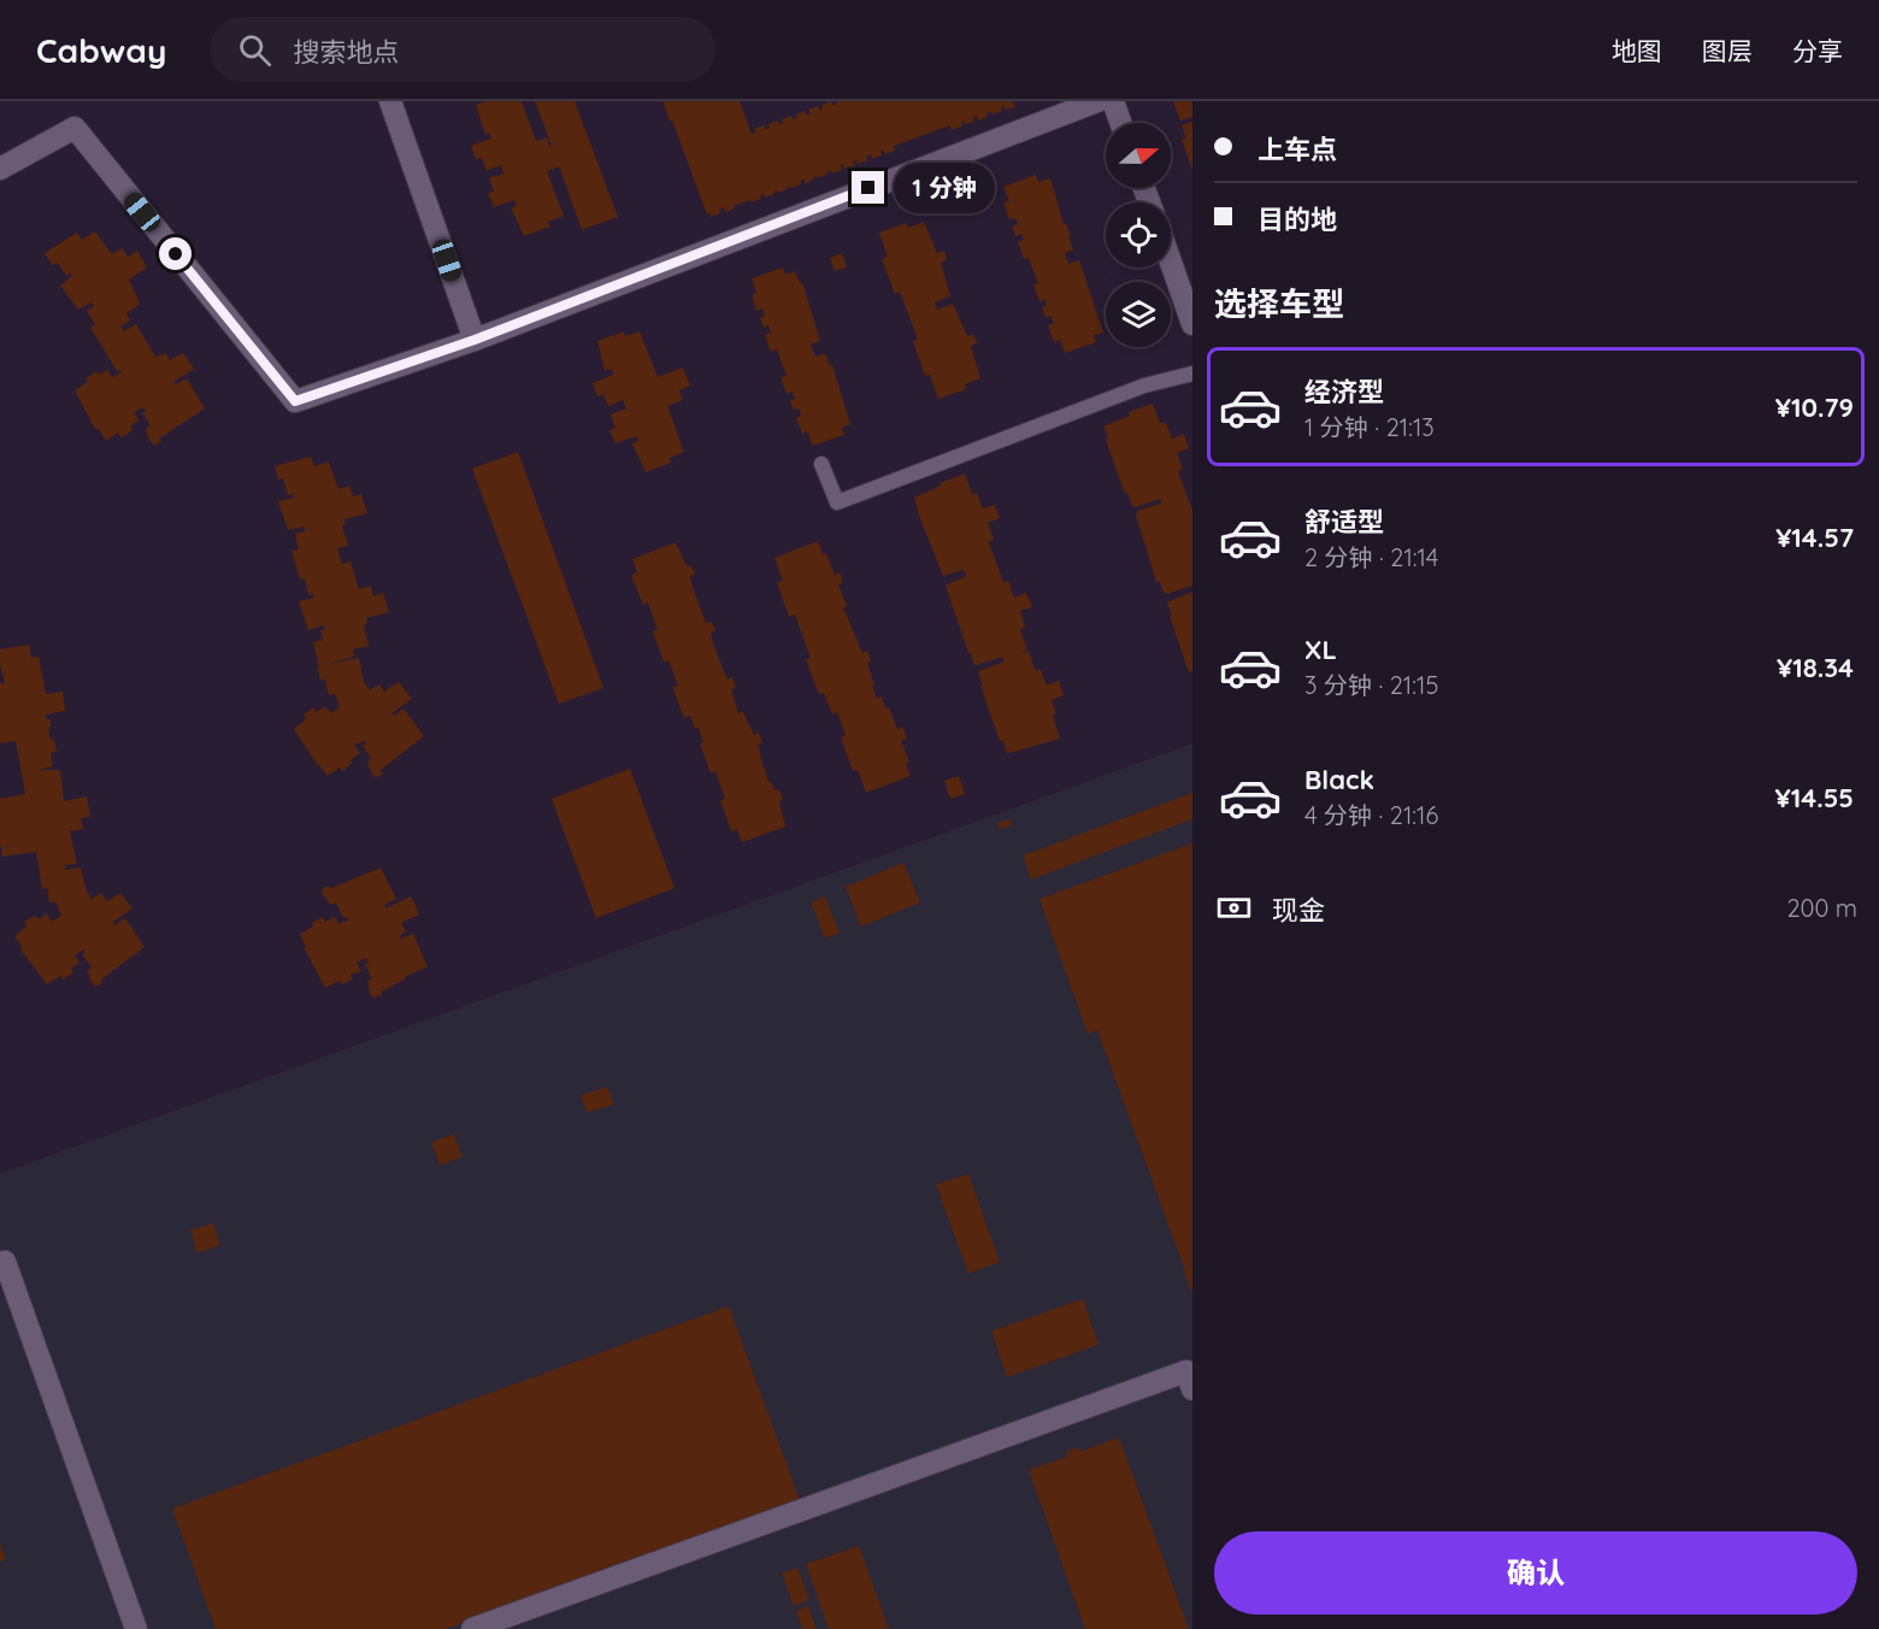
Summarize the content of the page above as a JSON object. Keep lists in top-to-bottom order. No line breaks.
{"north":"right","page":{"header":"Cabway","search":"搜索地点","nav":["地图","图层","分享"],"banner":["上车点","目的地"],"bubble":"1 分钟","heading":"选择车型","list":[{"name":"经济型","note":"1 分钟 · 21:13","value":"¥10.79"},{"name":"舒适型","note":"2 分钟 · 21:14","value":"¥14.57"},{"name":"XL","note":"3 分钟 · 21:15","value":"¥18.34"},{"name":"Black","note":"4 分钟 · 21:16","value":"¥14.55"}],"pay":["现金","200 m"],"buttons":"确认"}}
